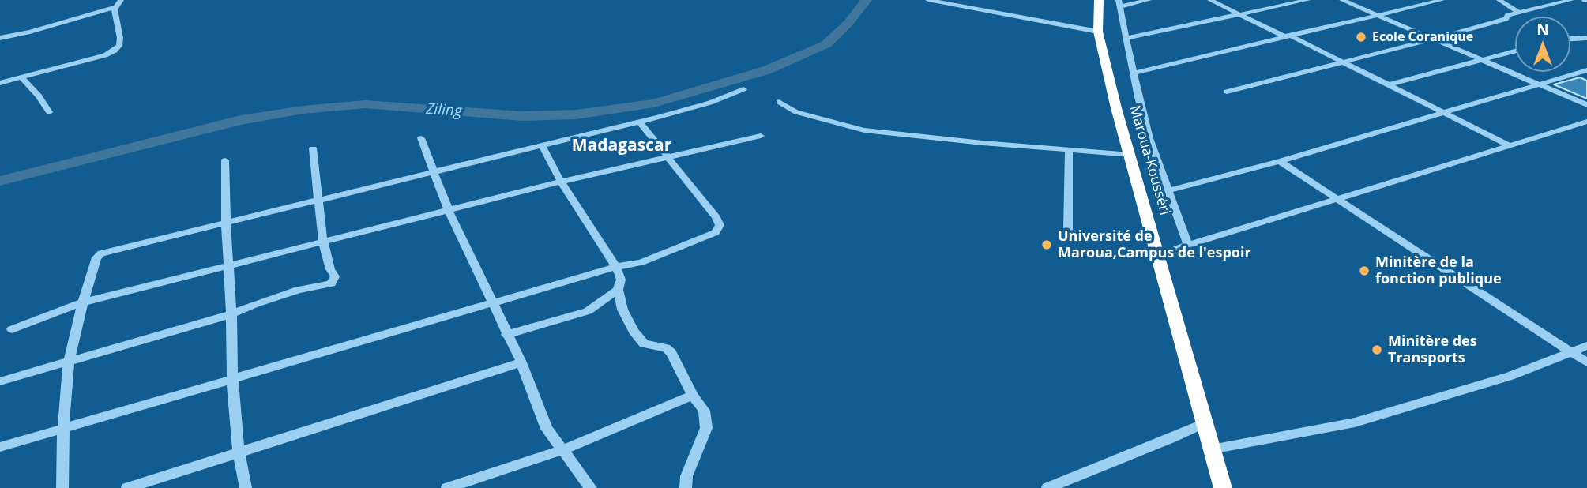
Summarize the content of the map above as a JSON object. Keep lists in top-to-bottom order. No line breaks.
{"streets":{"highway":["Maroua-Kousséri"]},"districts":["Madagascar"],"water":["Ziling"],"places":["Ecole Coranique","Université de Maroua,Campus de l'espoir","Minitère de la fonction publique","Minitère des Transports"],"north":"top"}
